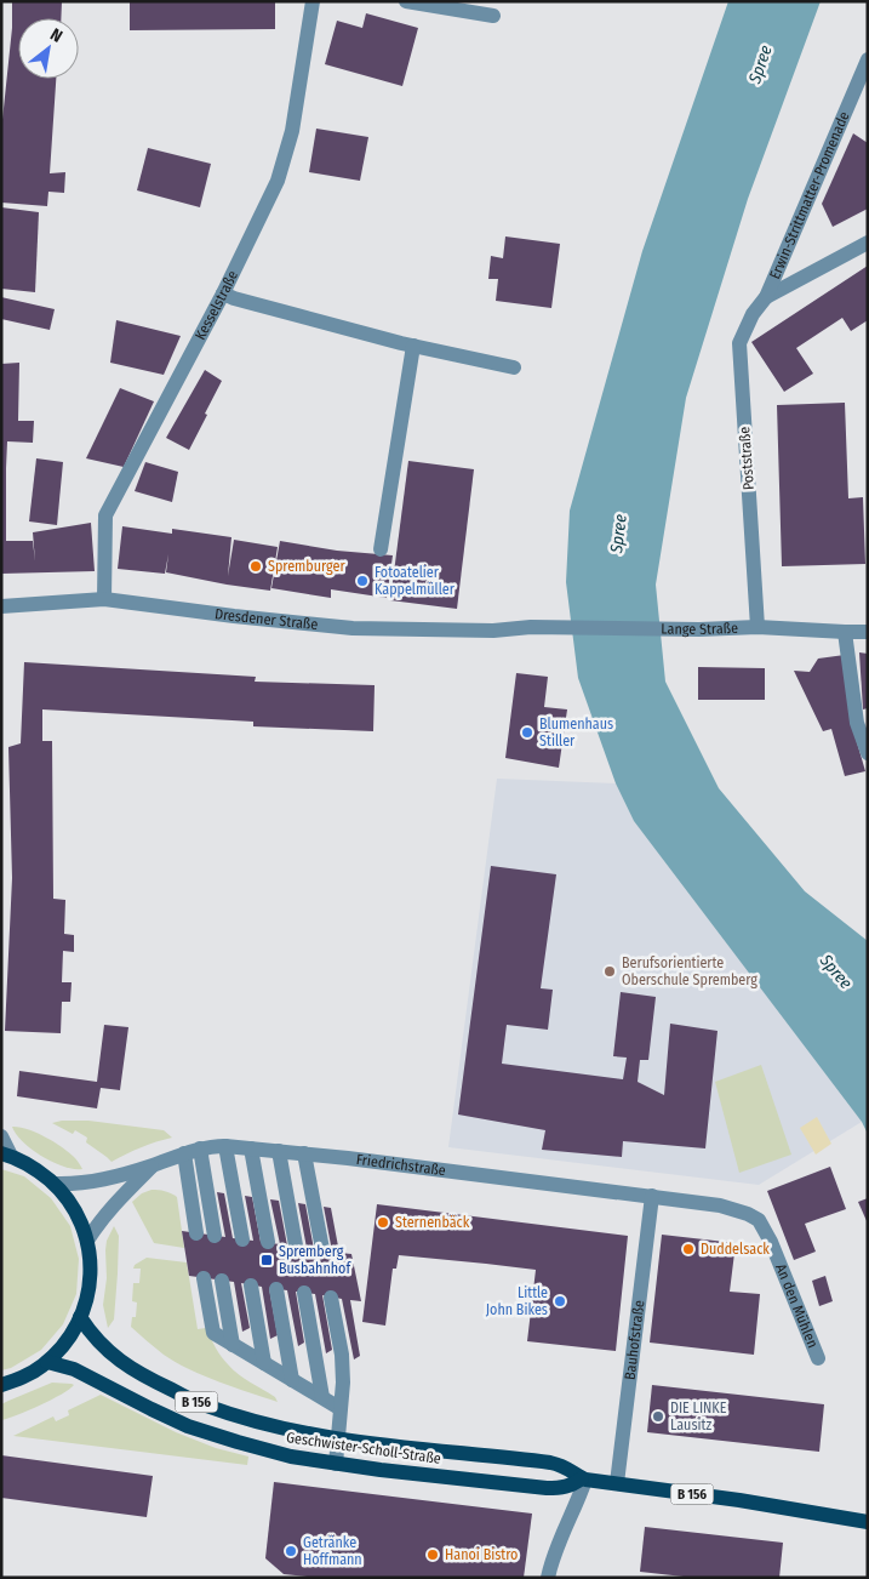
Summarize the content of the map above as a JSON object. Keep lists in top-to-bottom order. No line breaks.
{"streets":{"main road":["B 156","Geschwister-Scholl-Straße"],"street":["Erwin-Strittmatter-Promenade","Kesselstraße","Poststraße","Dresdener Straße","Lange Straße","Friedrichstraße","An den Mühlen","Bauhofstraße"]},"crossings":[["Erwin-Strittmatter-Promenade","Poststraße"],["Kesselstraße","Dresdener Straße"],["Poststraße","Lange Straße"],["Dresdener Straße","Lange Straße"],["Friedrichstraße","An den Mühlen"],["Friedrichstraße","Bauhofstraße"],["An den Mühlen","Bauhofstraße"],["Bauhofstraße","Geschwister-Scholl-Straße"]],"water":["Spree"],"places":{"other":["Spremburger","Fotoatelier Kappelmüller","Blumenhaus Stiller","Berufsorientierte Oberschule Spremberg","Sternenbäck","Duddelsack","Little John Bikes","DIE LINKE Lausitz","Getränke Hoffmann","Hanoi Bistro"],"transit":["Spremberg Busbahnhof"]},"north":"top right"}
